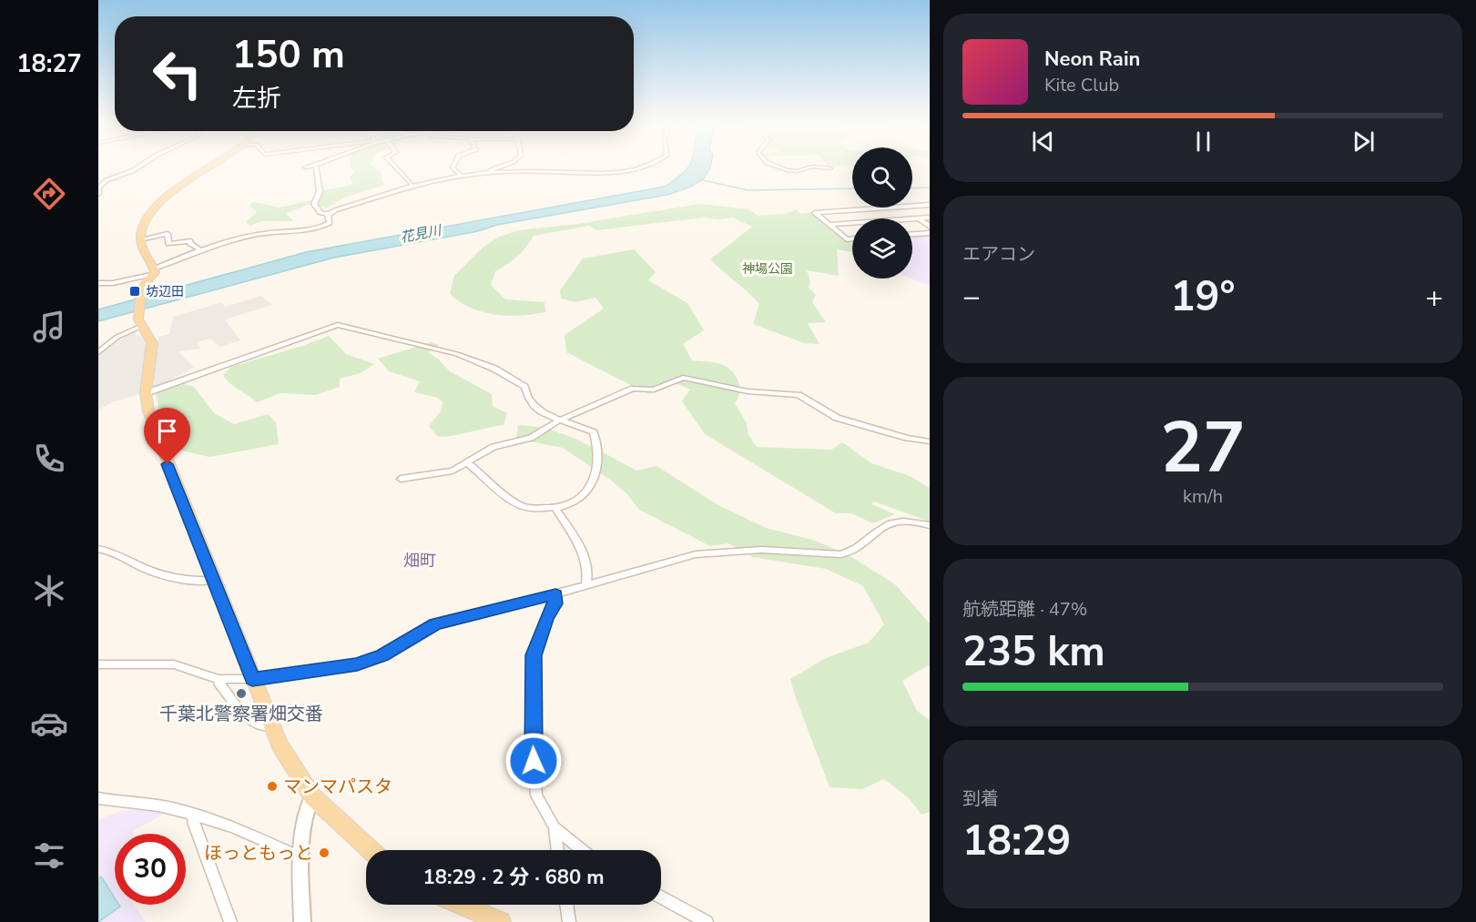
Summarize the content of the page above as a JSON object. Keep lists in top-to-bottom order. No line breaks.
{"districts":["畑町"],"water":["花見川"],"parks":["神場公園"],"places":{"transit":["坊辺田"],"other":["千葉北警察署畑交番","マンマパスタ","ほっともっと"]},"page":{"tabs":"18:27","turn":["150 m","左折"],"song":["Neon Rain","Kite Club"],"tile":["エアコン",["27","km/h"],["航続距離 · 47%","235 km"],["到着","18:29"]],"heat":["−","19°","+"],"limit":"30","trip":"18:29 · 2 分 · 680 m"}}
